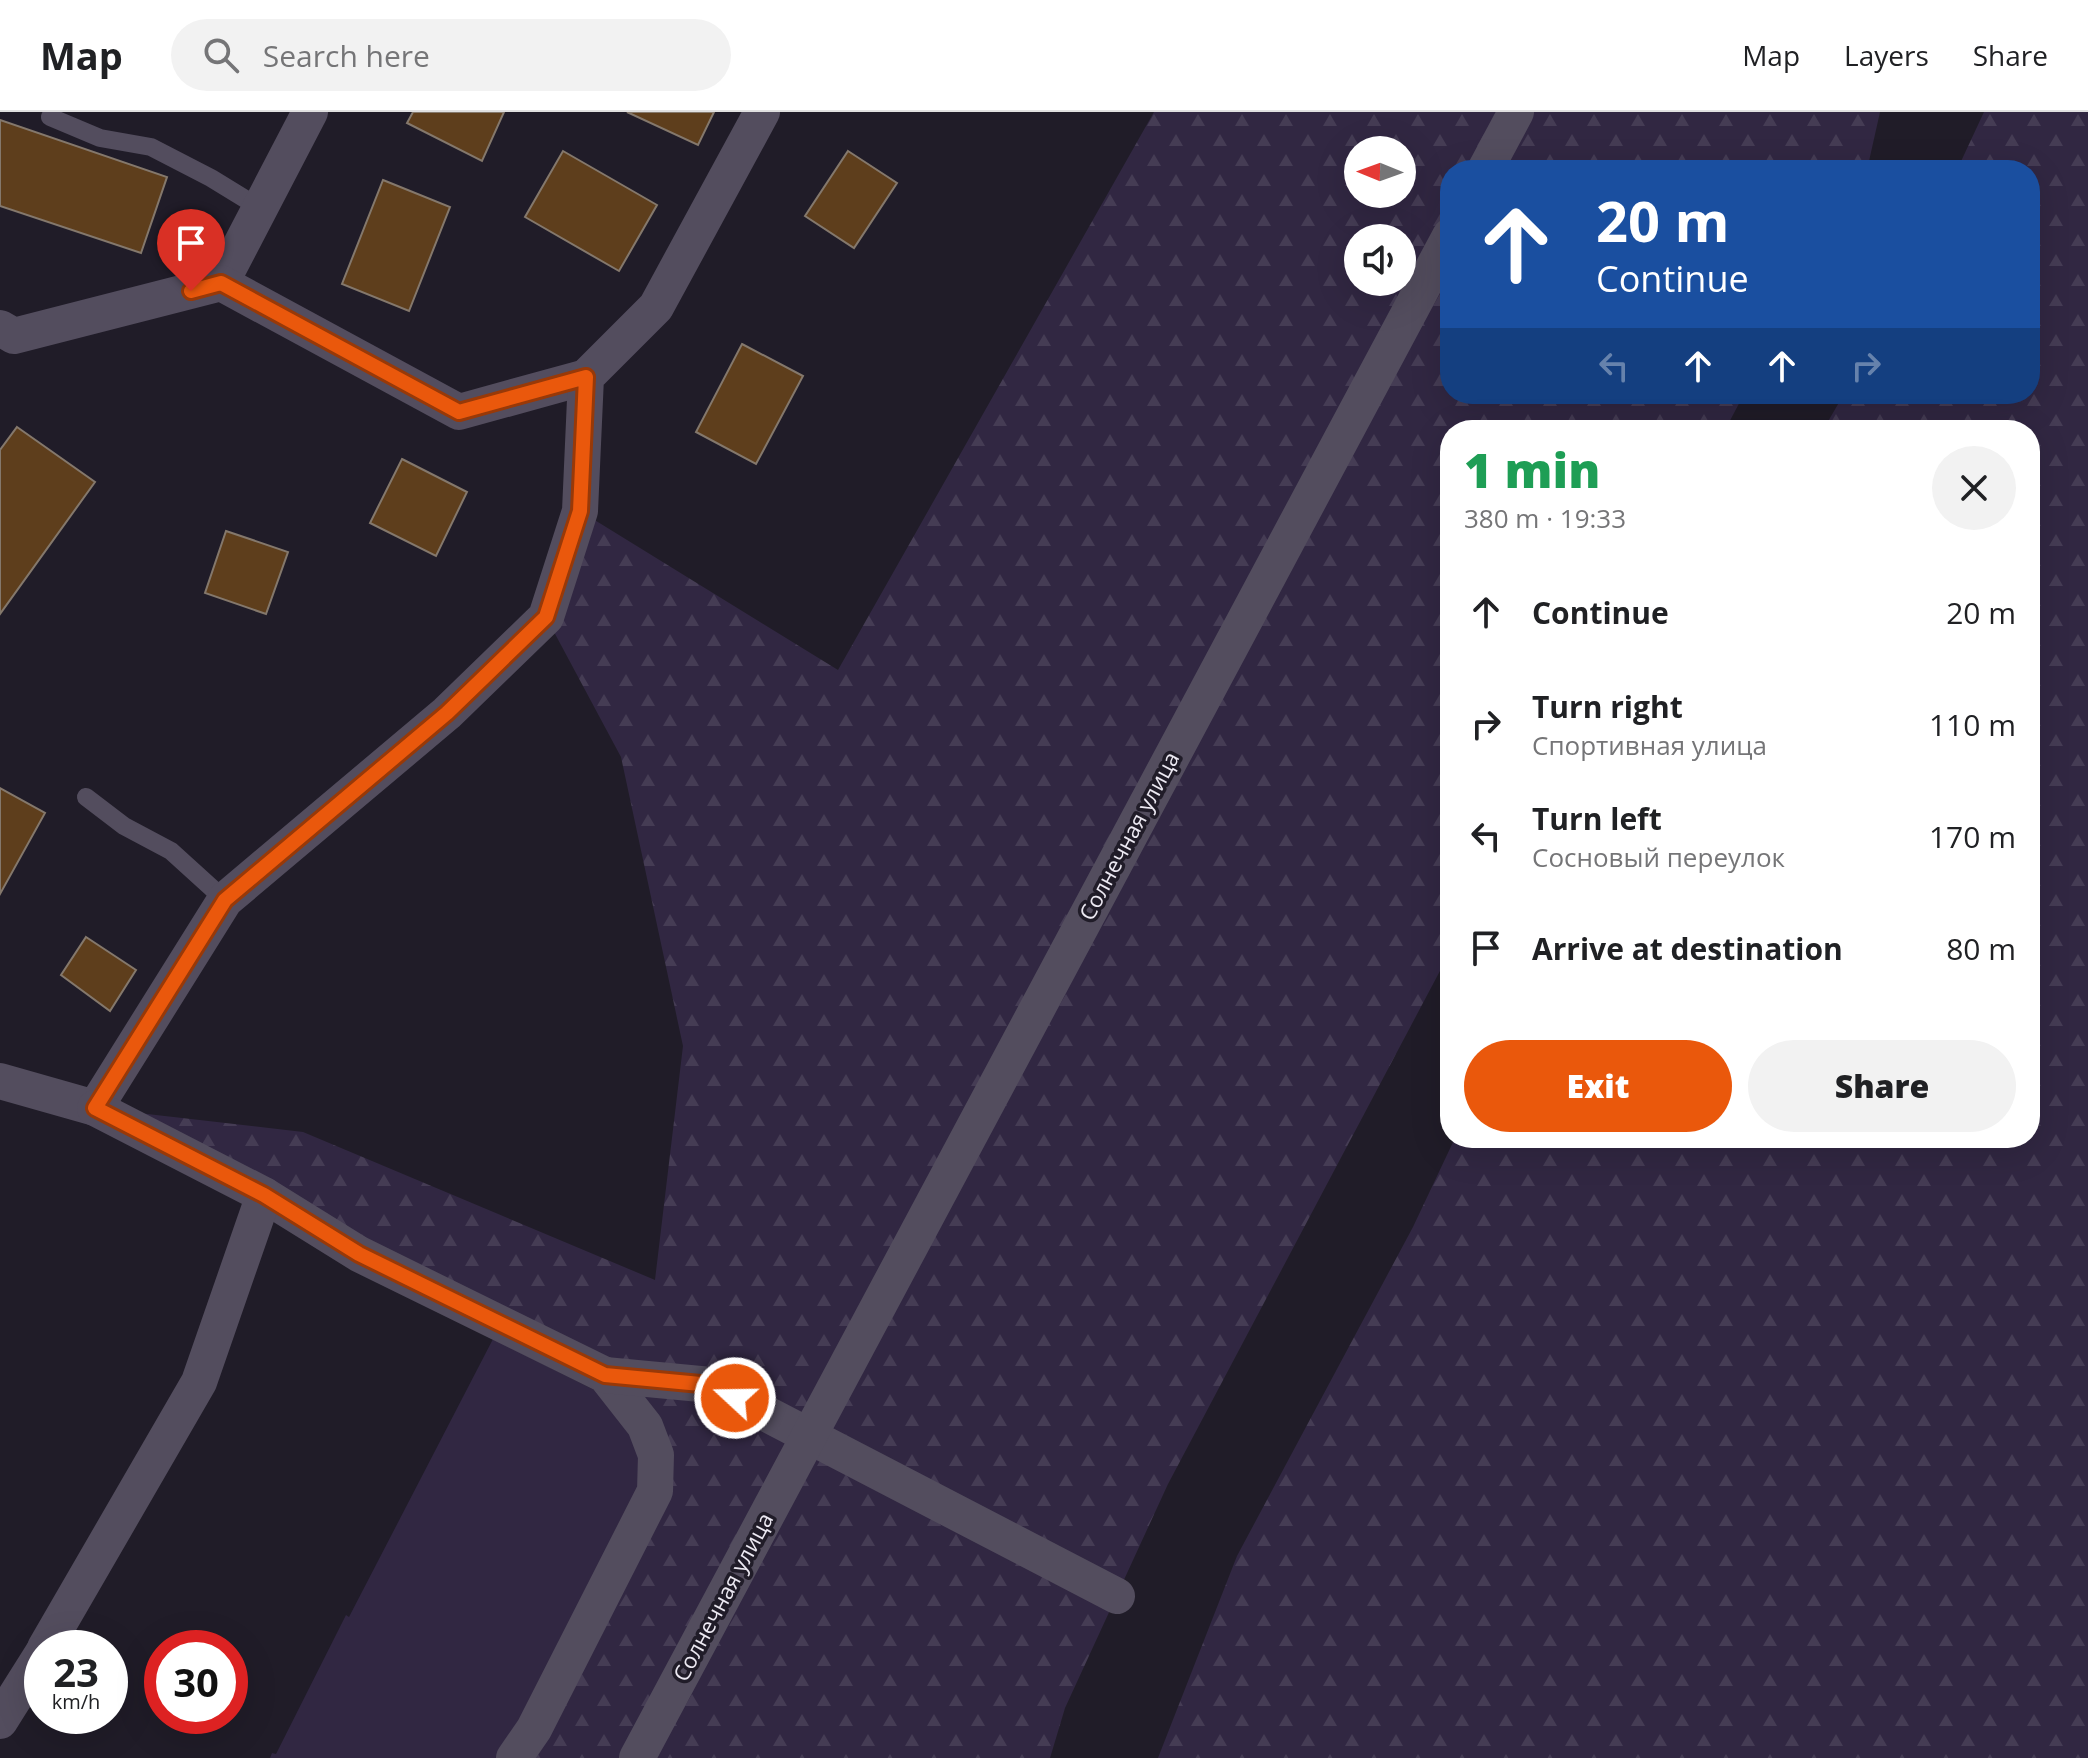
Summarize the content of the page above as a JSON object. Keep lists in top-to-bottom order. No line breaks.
{"streets":{"street":["Солнечная улица"]},"north":"left","page":{"header":"Map","search":"Search here","nav":["Map","Layers","Share"],"turn":["20 m","Continue"],"heading":["1 min","380 m · 19:33"],"list":[{"name":"Continue","value":"20 m"},{"name":"Turn right","note":"Спортивная улица","value":"110 m"},{"name":"Turn left","note":"Сосновый переулок","value":"170 m"},{"name":"Arrive at destination","value":"80 m"}],"buttons":["Exit","Share"],"speed":"23 km/h","limit":"30"}}
